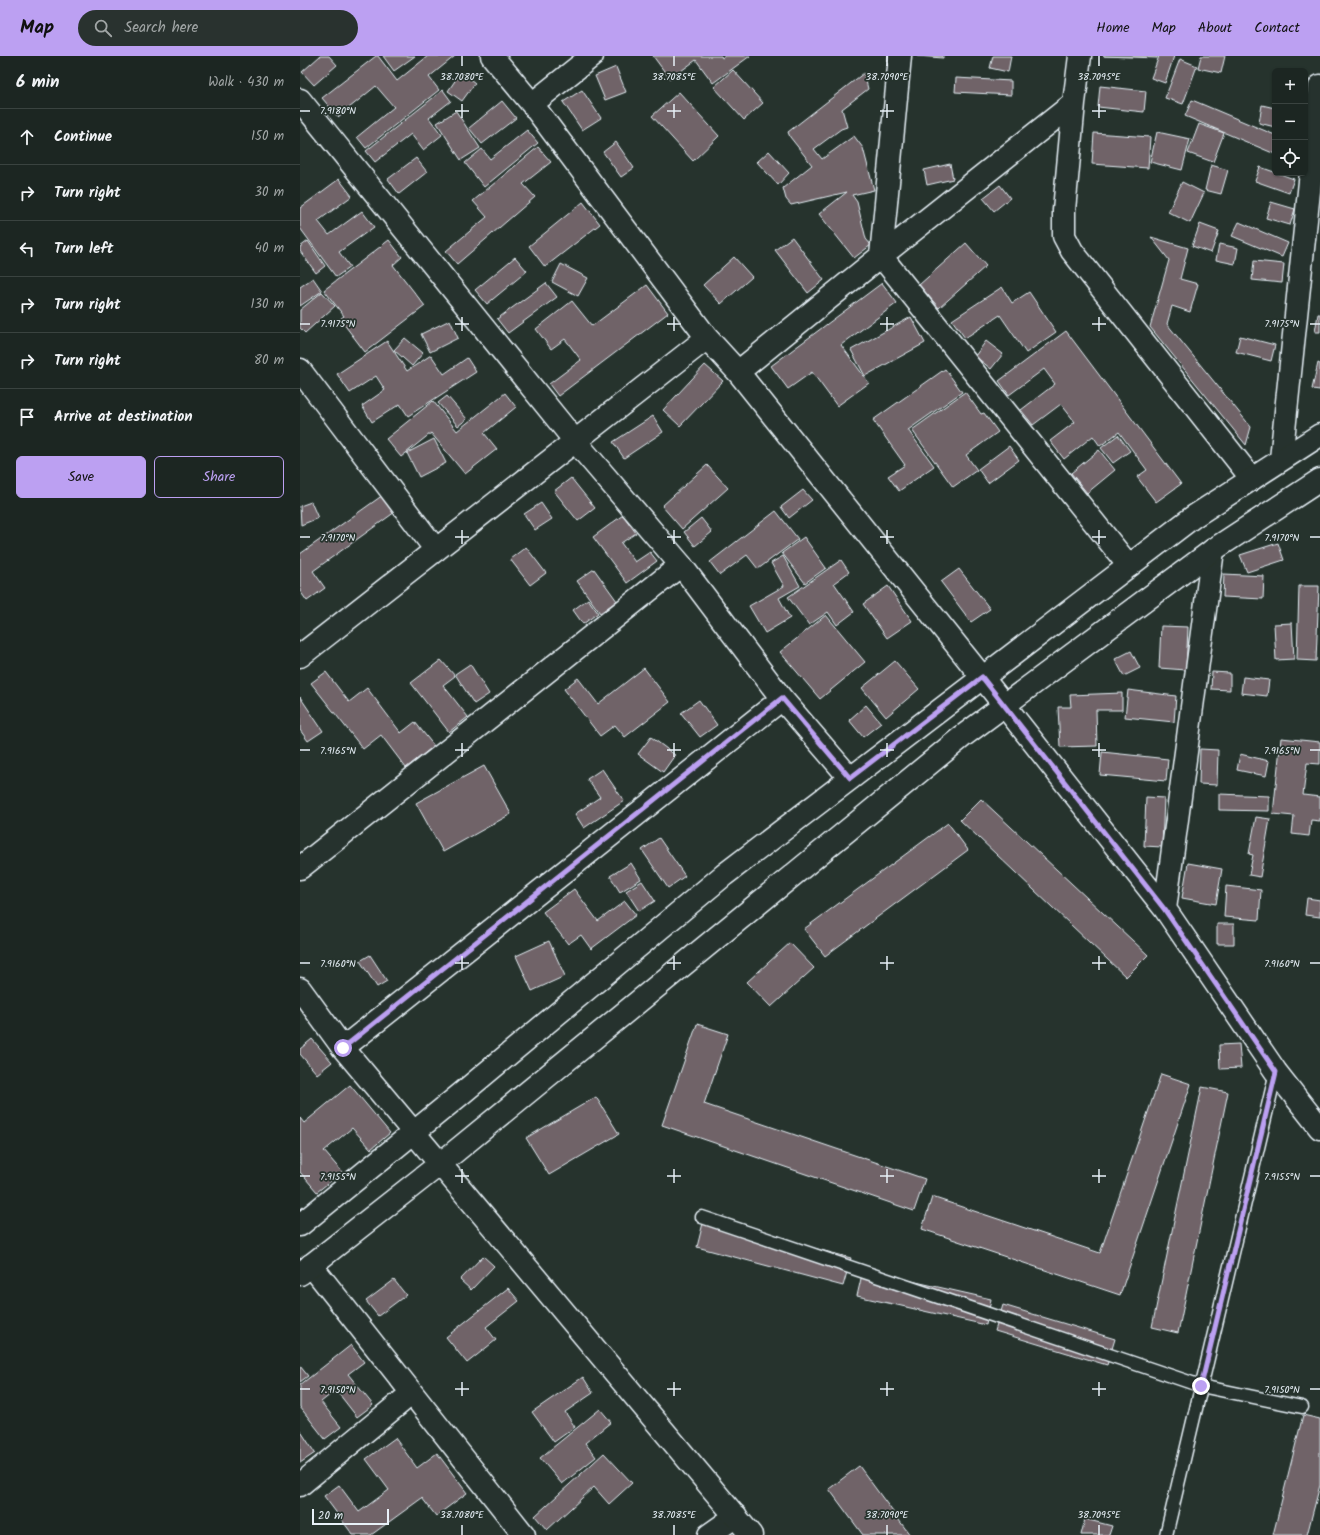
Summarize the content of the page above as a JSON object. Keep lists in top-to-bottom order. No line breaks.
{"scale_bar":"20 m","page":{"header":"Map","search":"Search here","nav":["Home","Map","About","Contact"],"heading":["6 min","Walk · 430 m"],"map_buttons":["+","−"],"list":[["Continue","150 m"],["Turn right","30 m"],["Turn left","40 m"],["Turn right","130 m"],["Turn right","80 m"],"Arrive at destination"],"buttons":["Save","Share"],"scale":"20 m"},"coordinates":["38.7080°E","38.7085°E","38.7090°E","38.7095°E","7.9180°N","7.9175°N","7.9170°N","7.9165°N","7.9160°N","7.9155°N","7.9150°N"]}
